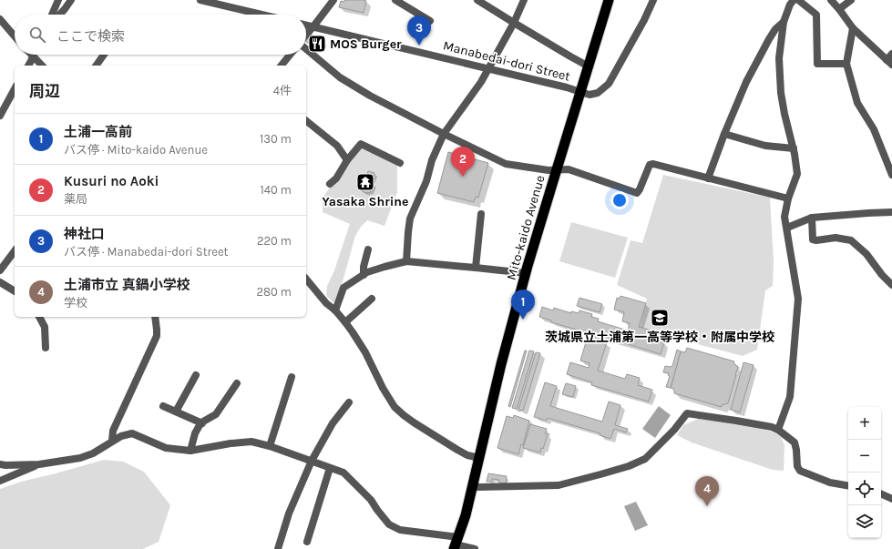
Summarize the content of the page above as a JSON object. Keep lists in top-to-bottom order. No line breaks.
{"streets":{"highway":["Mito-kaido Avenue"],"street":["Manabedai-dori Street"]},"crossings":[["Manabedai-dori Street","Mito-kaido Avenue"]],"places":{"restaurant":["MOS Burger"],"temple":["Yasaka Shrine"],"school or university":["茨城県立土浦第一高等学校・附属中学校"]},"page":{"search":"ここで検索","pins":["3","2","1","4"],"heading":["周辺","4件"],"list":[{"mark":"1","name":"土浦一高前","note":"バス停 · Mito-kaido Avenue","value":"130 m"},{"mark":"2","name":"Kusuri no Aoki","note":"薬局","value":"140 m"},{"mark":"3","name":"神社口","note":"バス停 · Manabedai-dori Street","value":"220 m"},{"mark":"4","name":"土浦市立 真鍋小学校","note":"学校","value":"280 m"}],"map_buttons":["+","−"]}}
